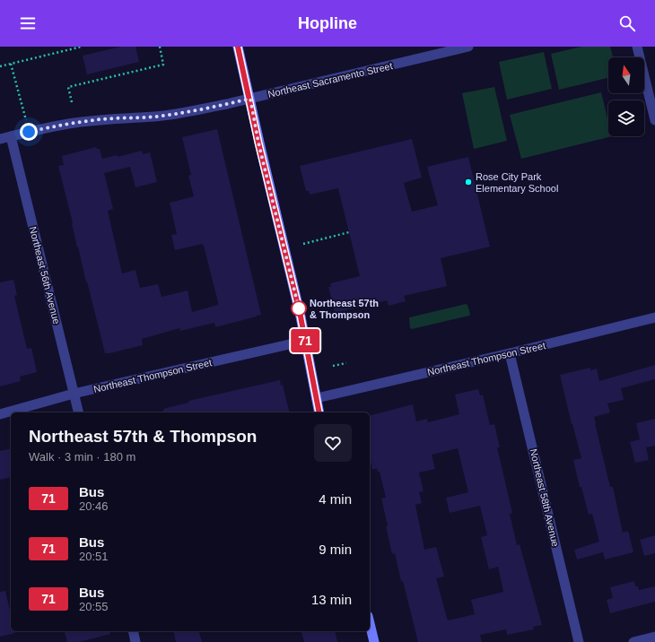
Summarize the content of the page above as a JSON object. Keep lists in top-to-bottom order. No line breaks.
{"streets":{"street":["Northeast Sacramento Street","Northeast 56th Avenue","Northeast Thompson Street","Northeast 58th Avenue"]},"crossings":[["Northeast Sacramento Street","Northeast 56th Avenue"],["Northeast 56th Avenue","Northeast Thompson Street"],["Northeast Thompson Street","Northeast 58th Avenue"]],"places":["Rose City Park Elementary School","Northeast 57th & Thompson"],"lines":["bus line 71"],"north":"top","page":{"header":"Hopline","on_map":"71","heading":["Northeast 57th & Thompson","Walk · 3 min · 180 m"],"list":[{"mark":"71","name":"Bus","note":"20:46","value":"4 min"},{"mark":"71","name":"Bus","note":"20:51","value":"9 min"},{"mark":"71","name":"Bus","note":"20:55","value":"13 min"}]}}
